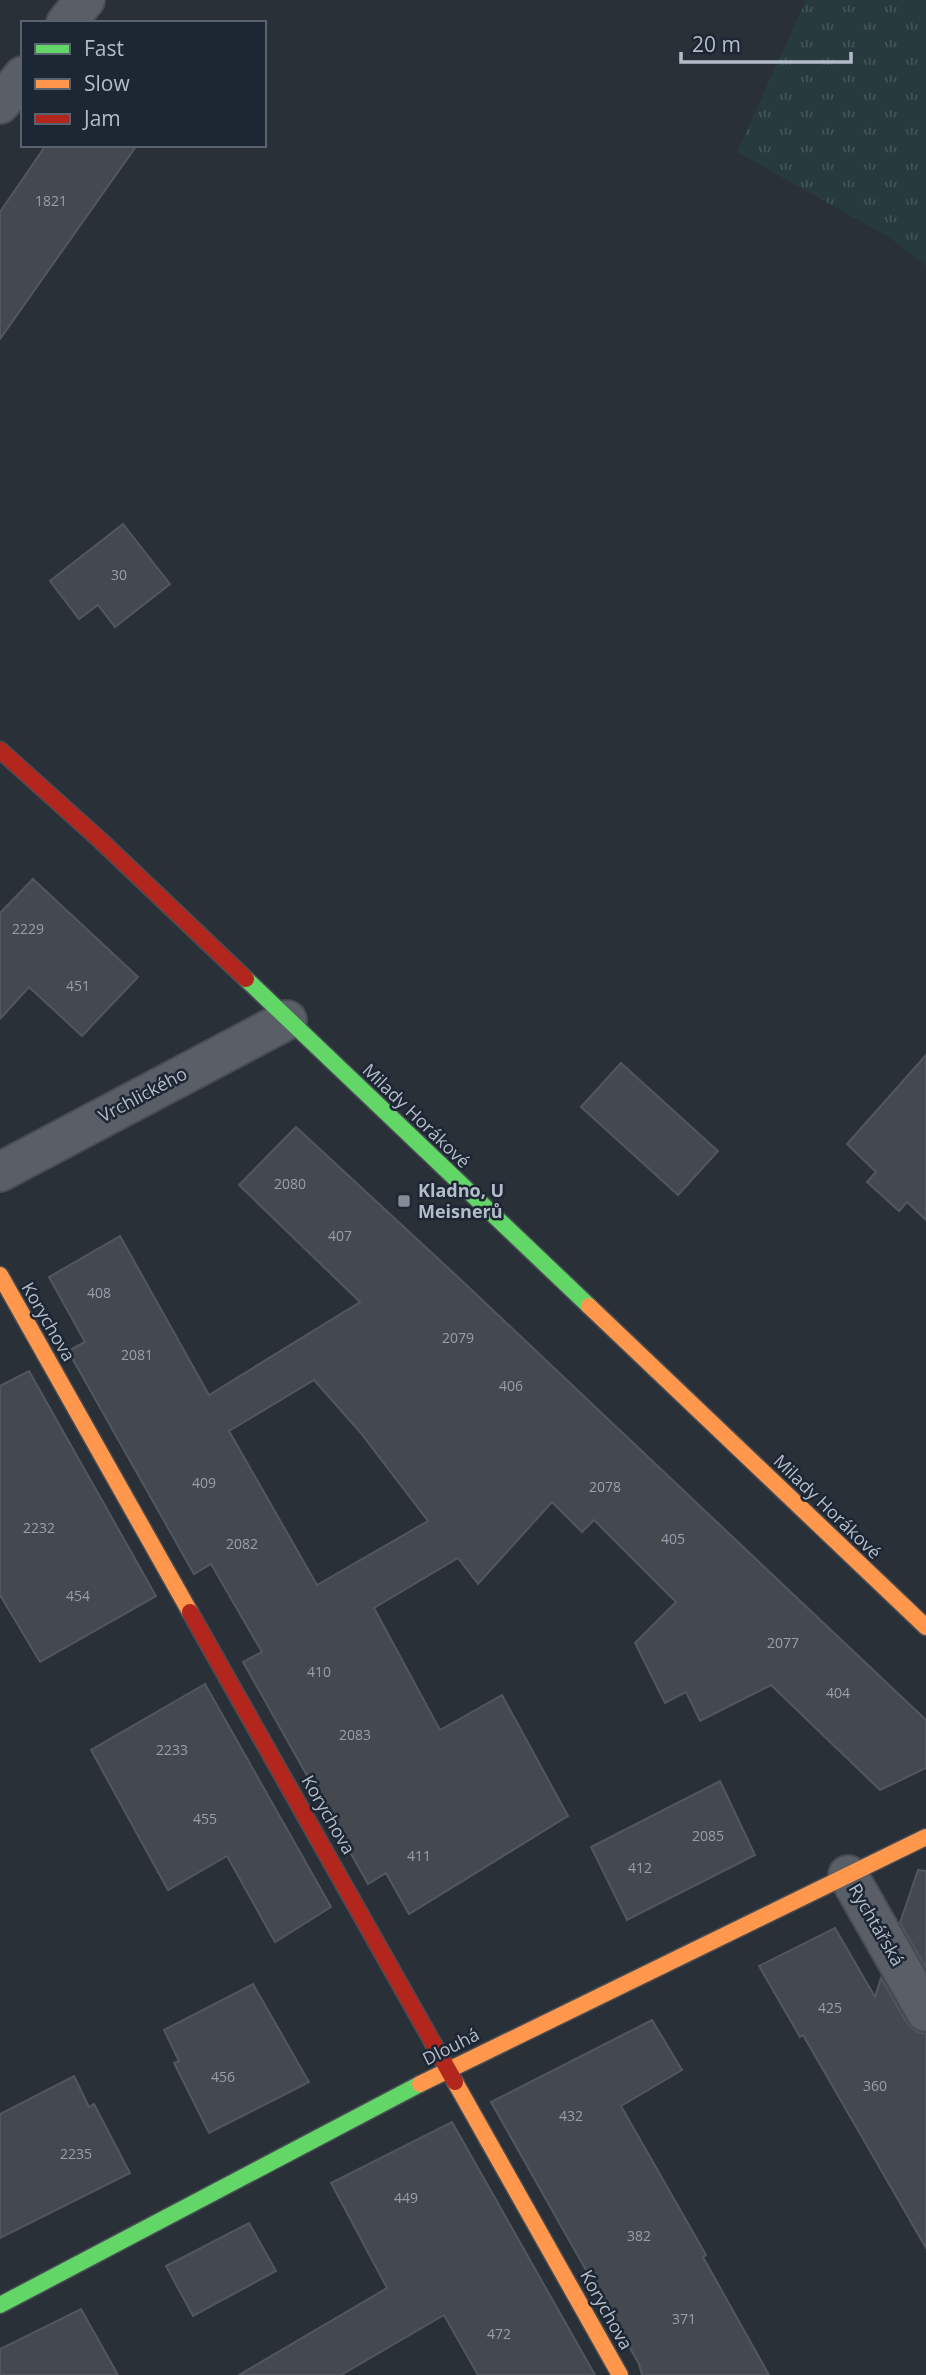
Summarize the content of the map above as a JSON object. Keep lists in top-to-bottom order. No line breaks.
{"streets":{"street":["Vrchlického","Milady Horákové","Korychova","Rychtářská","Dlouhá"]},"crossings":[["Vrchlického","Milady Horákové"],["Korychova","Dlouhá"],["Rychtářská","Dlouhá"]],"places":{"transit":["Kladno, U Meisnerů"]},"house_numbers":["1821","30","2229","451","2080","407","408","2079","2081","406","409","2078","2232","405","2082","454","2077","410","404","2083","2233","455","2085","411","412","425","456","360","432","2235","449","382","371","472"],"legend":["Fast","Slow","Jam"],"scale_bar":"20 m"}
